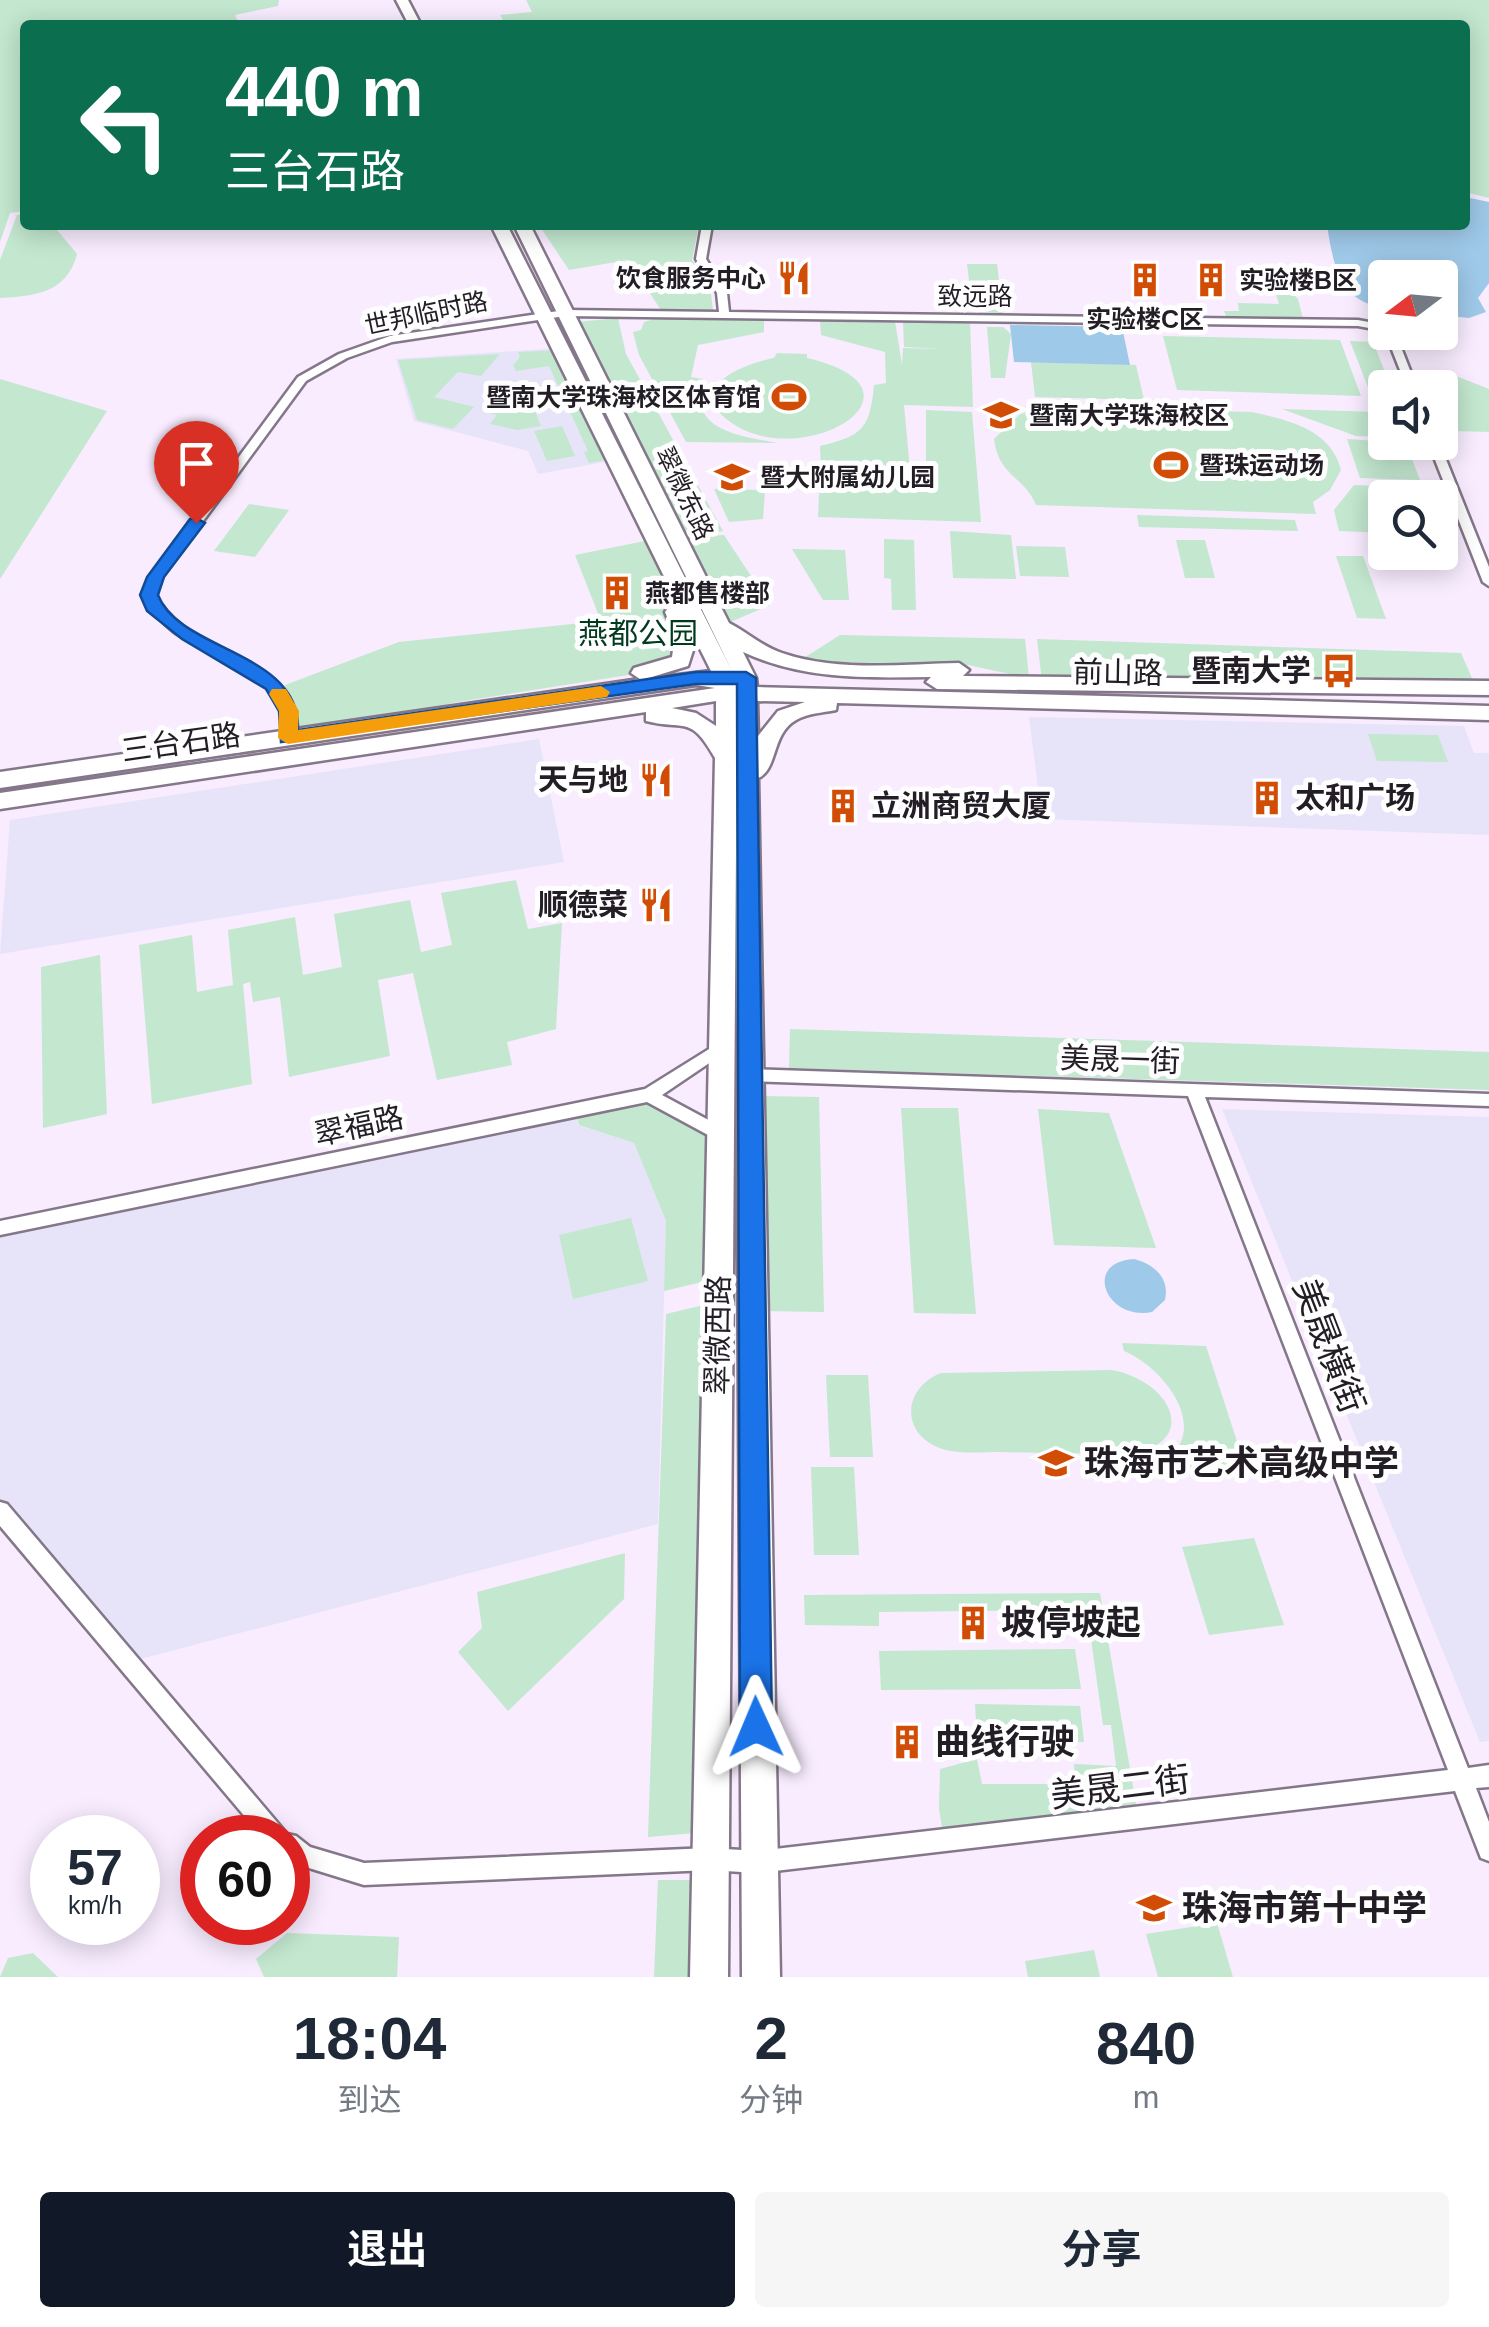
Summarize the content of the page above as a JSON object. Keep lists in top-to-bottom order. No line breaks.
{"streets":{"main road":["翠微东路","前山路","三台石路","翠微西路"],"street":["致远路","世邦临时路","美晟一街","翠福路","美晟橫街","美晟二街"]},"crossings":[["致远路","世邦临时路"],["致远路","翠微东路"],["世邦临时路","翠微东路"],["世邦临时路","三台石路"],["翠微东路","前山路"],["翠微东路","三台石路"],["翠微东路","翠微西路"],["前山路","三台石路"],["前山路","翠微西路"],["三台石路","翠微西路"],["美晟一街","翠微西路"],["美晟一街","美晟橫街"],["翠微西路","美晟二街"],["美晟橫街","美晟二街"]],"parks":["燕都公园"],"places":{"restaurant":["饮食服务中心","天与地","顺德菜"],"building":["实验楼C区","实验楼B区","燕都售楼部","太和广场","立洲商贸大厦","坡停坡起","曲线行驶"],"sports":["暨南大学珠海校区体育馆","暨珠运动场"],"school or university":["暨南大学珠海校区","暨大附属幼儿园","珠海市艺术高级中学","珠海市第十中学"],"bus stop":["暨南大学"]},"north":"left","page":{"turn":["440 m","三台石路"],"speed":"57 km/h","limit":"60","eta":["18:04","到达","2","分钟","840","m"],"buttons":["退出","分享"]}}
